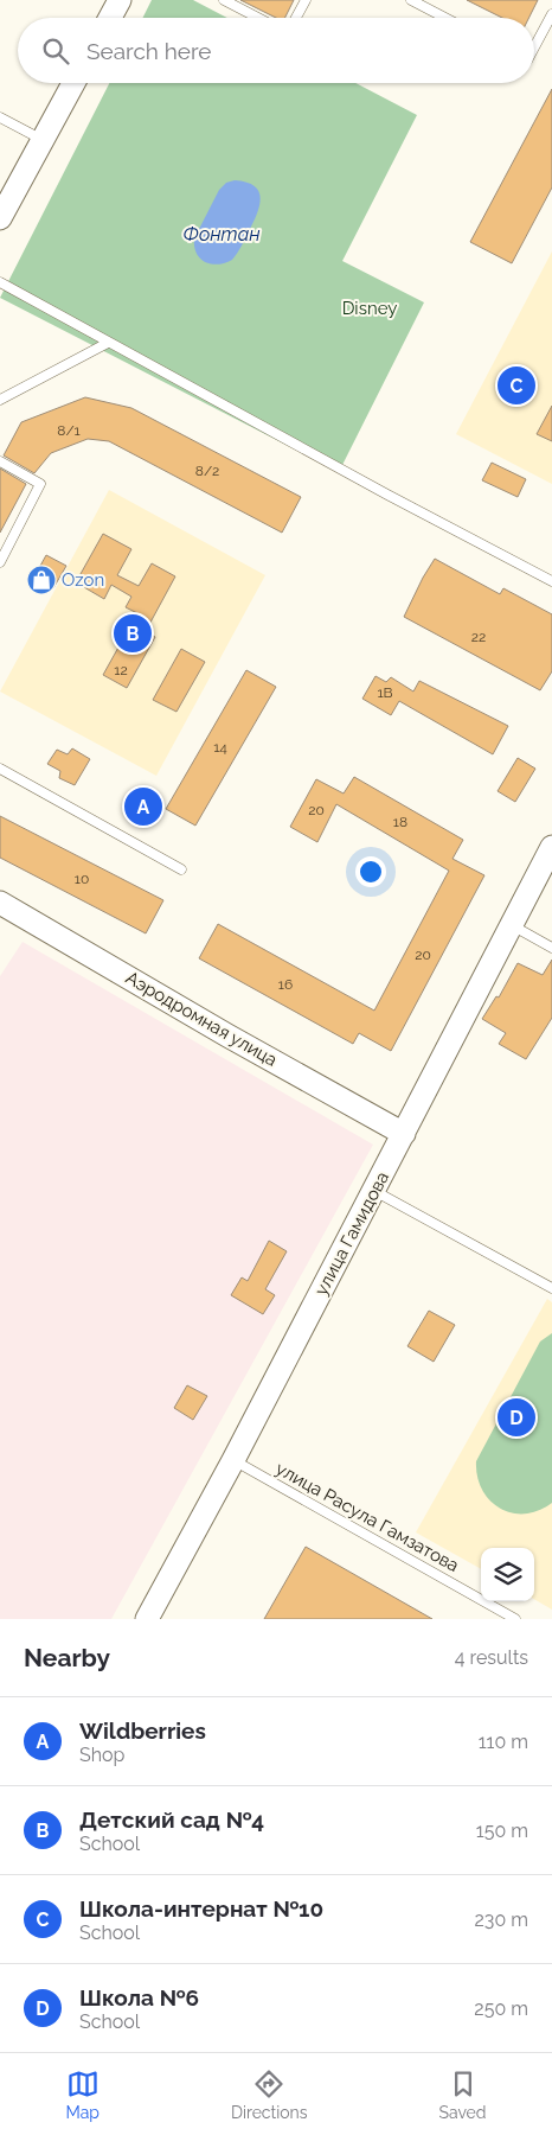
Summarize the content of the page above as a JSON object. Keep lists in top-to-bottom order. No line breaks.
{"streets":{"street":["Аэродромная улица","улица Гамидова"],"lane":["улица Расула Гамзатова"]},"crossings":[["Аэродромная улица","улица Гамидова"],["улица Гамидова","улица Расула Гамзатова"]],"water":["Фонтан"],"parks":["Disney"],"places":{"shop":["Ozon"]},"house_numbers":["8/1","8/2","22","12","1В","14","20","18","10","20","16"],"page":{"search":"Search here","pins":["C","B","A","D"],"heading":["Nearby","4 results"],"list":[{"mark":"A","name":"Wildberries","note":"Shop","value":"110 m"},{"mark":"B","name":"Детский сад №4","note":"School","value":"150 m"},{"mark":"C","name":"Школа-интернат №10","note":"School","value":"230 m"},{"mark":"D","name":"Школа №6","note":"School","value":"250 m"}],"nav":["Map","Directions","Saved"]}}
